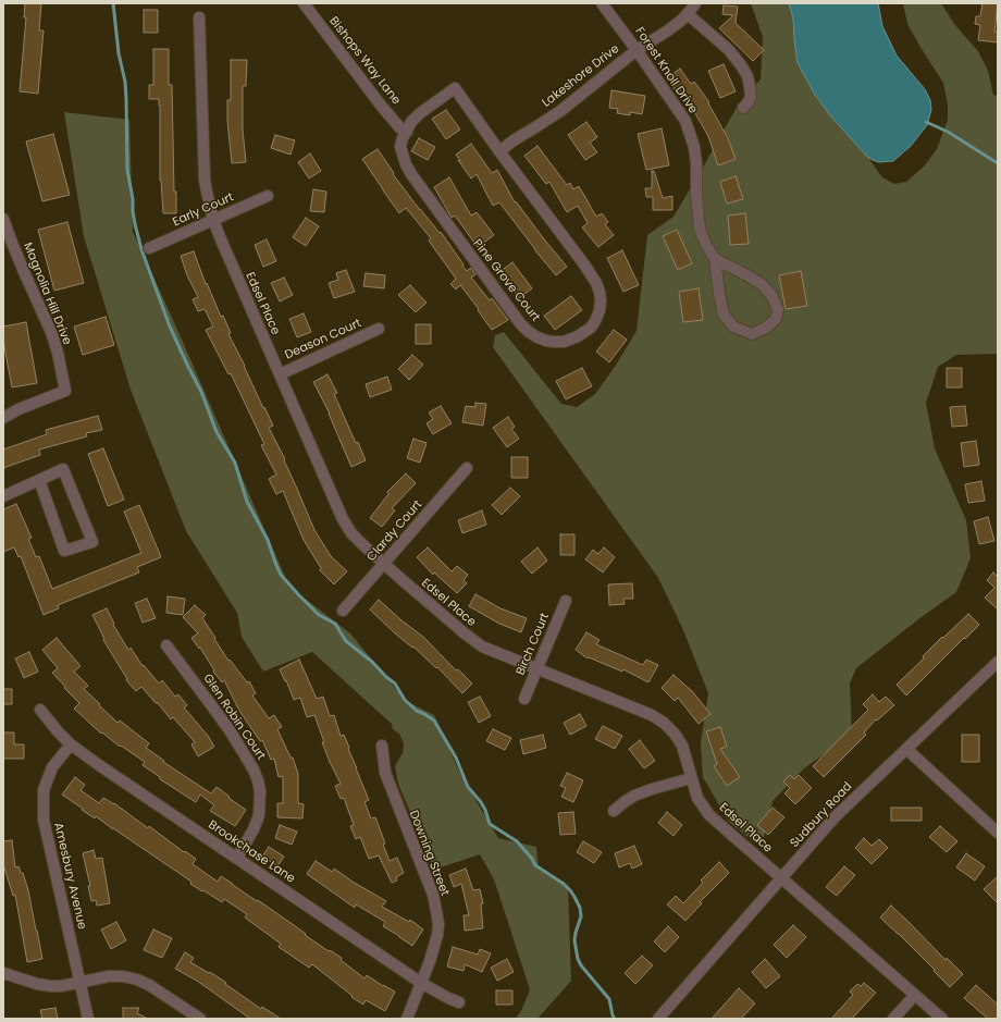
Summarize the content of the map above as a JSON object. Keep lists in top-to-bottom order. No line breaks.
{"streets":{"street":["Bishops Way Lane","Forest Knoll Drive","Lakeshore Drive","Early Court","Pine Grove Court","Magnolia Hill Drive","Edsel Place","Deason Court","Clardy Court","Birch Court","Glen Robin Court","Sudbury Road","Brookchase Lane","Downing Street","Amesbury Avenue"]},"crossings":[["Bishops Way Lane","Pine Grove Court"],["Forest Knoll Drive","Lakeshore Drive"],["Lakeshore Drive","Pine Grove Court"],["Early Court","Edsel Place"],["Edsel Place","Deason Court"],["Edsel Place","Clardy Court"],["Edsel Place","Birch Court"],["Edsel Place","Sudbury Road"],["Glen Robin Court","Brookchase Lane"],["Brookchase Lane","Downing Street"],["Brookchase Lane","Amesbury Avenue"]]}
